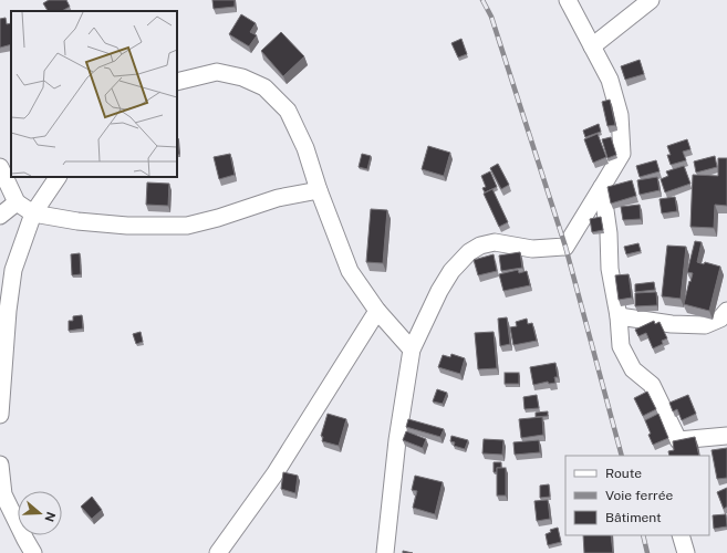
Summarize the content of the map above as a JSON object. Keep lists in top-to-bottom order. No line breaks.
{"legend":["Route","Voie ferrée","Bâtiment"],"north":"right"}
